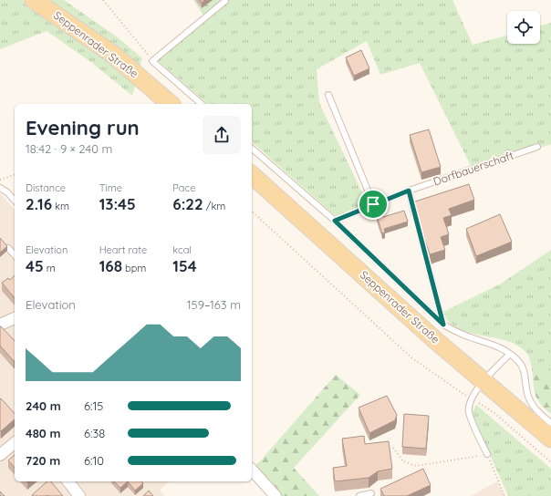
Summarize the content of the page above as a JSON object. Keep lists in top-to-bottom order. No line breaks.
{"streets":{"main road":["Seppenrader Straße"],"lane":["Dorfbauerschaft"]},"page":{"heading":["Evening run","18:42 · 9 × 240 m"],"stats":[["Distance","2.16 km"],["Time","13:45"],["Pace","6:22 /km"],["Elevation","45 m"],["Heart rate","168 bpm"],["kcal","154"]],"chart":["Elevation","159–163 m"],"list":[{"name":"240 m","note":"6:15"},{"name":"480 m","note":"6:38"},{"name":"720 m","note":"6:10"}]}}
